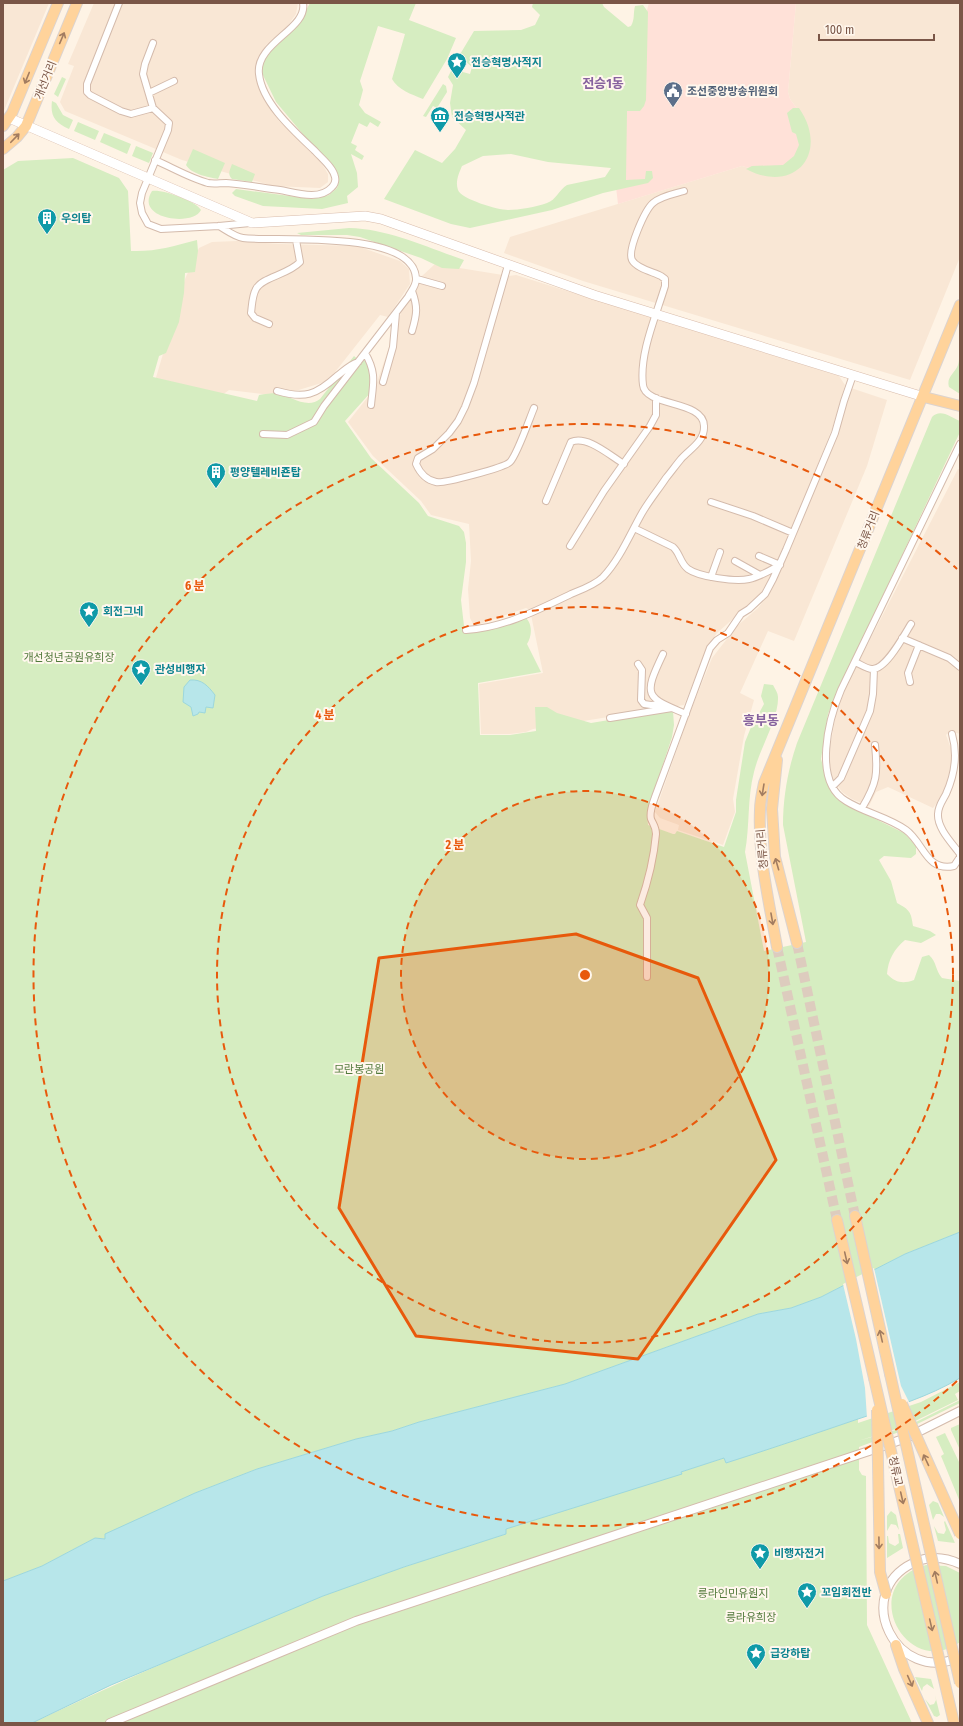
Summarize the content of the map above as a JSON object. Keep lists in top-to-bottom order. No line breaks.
{"streets":{"main road":["개선거리","청류거리","청류교"]},"districts":["전승1동","흥부동"],"parks":["개선청년공원유희장","모란봉공원","릉라인민유원지","릉라유희장"],"places":{"place":["전승혁명사적지","회전그네","관성비행자","비행자전거","꼬임회전반","급강하탑"],"public building":["조선중앙방송위원회"],"museum":["전승혁명사적관"],"building":["우의탑","평양텔레비죤탑"]},"scale_bar":"100 m","rings":["6 분","4 분","2 분"]}
